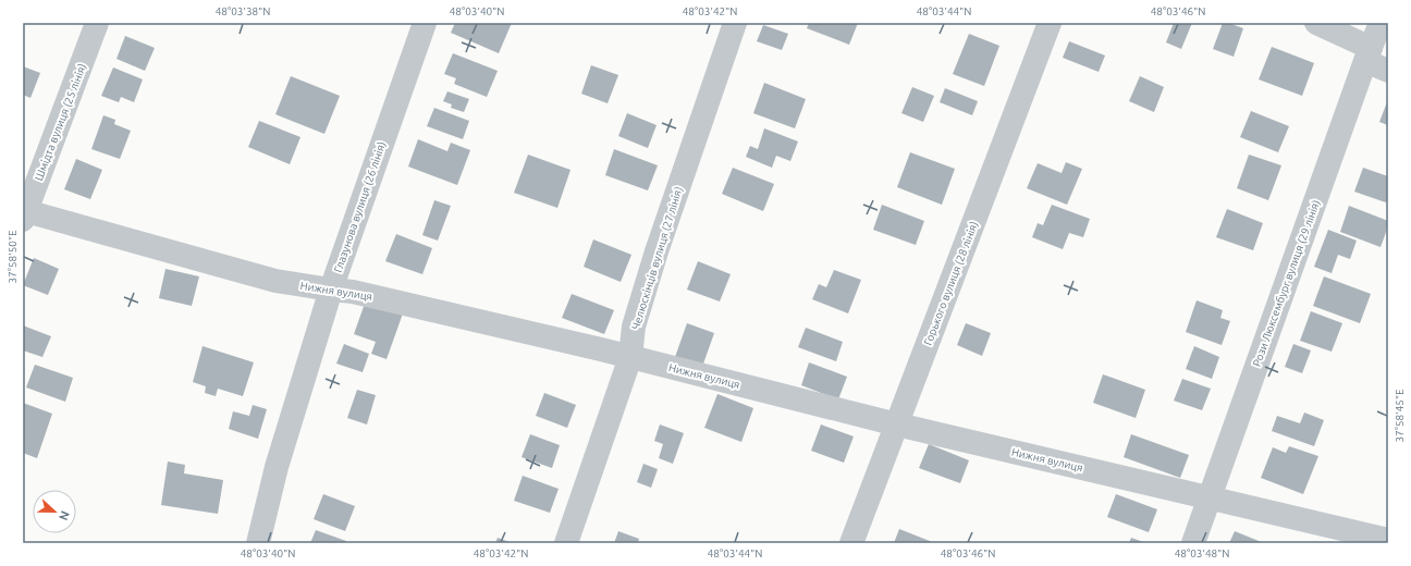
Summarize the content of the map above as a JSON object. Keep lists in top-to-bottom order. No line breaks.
{"streets":{"street":["Шмідта вулиця (25 лiнiя)","Глазунова вулиця (26 лiнiя)","Челюскінців вулиця (27 лiнiя)","Горького вулиця (28 лiнiя)","Рози Люксембург вулиця (29 лiнiя)","Нижня вулиця"]},"crossings":[["Шмідта вулиця (25 лiнiя)","Нижня вулиця"],["Глазунова вулиця (26 лiнiя)","Нижня вулиця"],["Челюскінців вулиця (27 лiнiя)","Нижня вулиця"],["Горького вулиця (28 лiнiя)","Нижня вулиця"],["Рози Люксембург вулиця (29 лiнiя)","Нижня вулиця"]],"north":"right","coordinates":["48°03'38\"N","48°03'40\"N","48°03'42\"N","48°03'44\"N","48°03'46\"N","37°58'50\"E","37°58'45\"E","48°03'48\"N"]}
